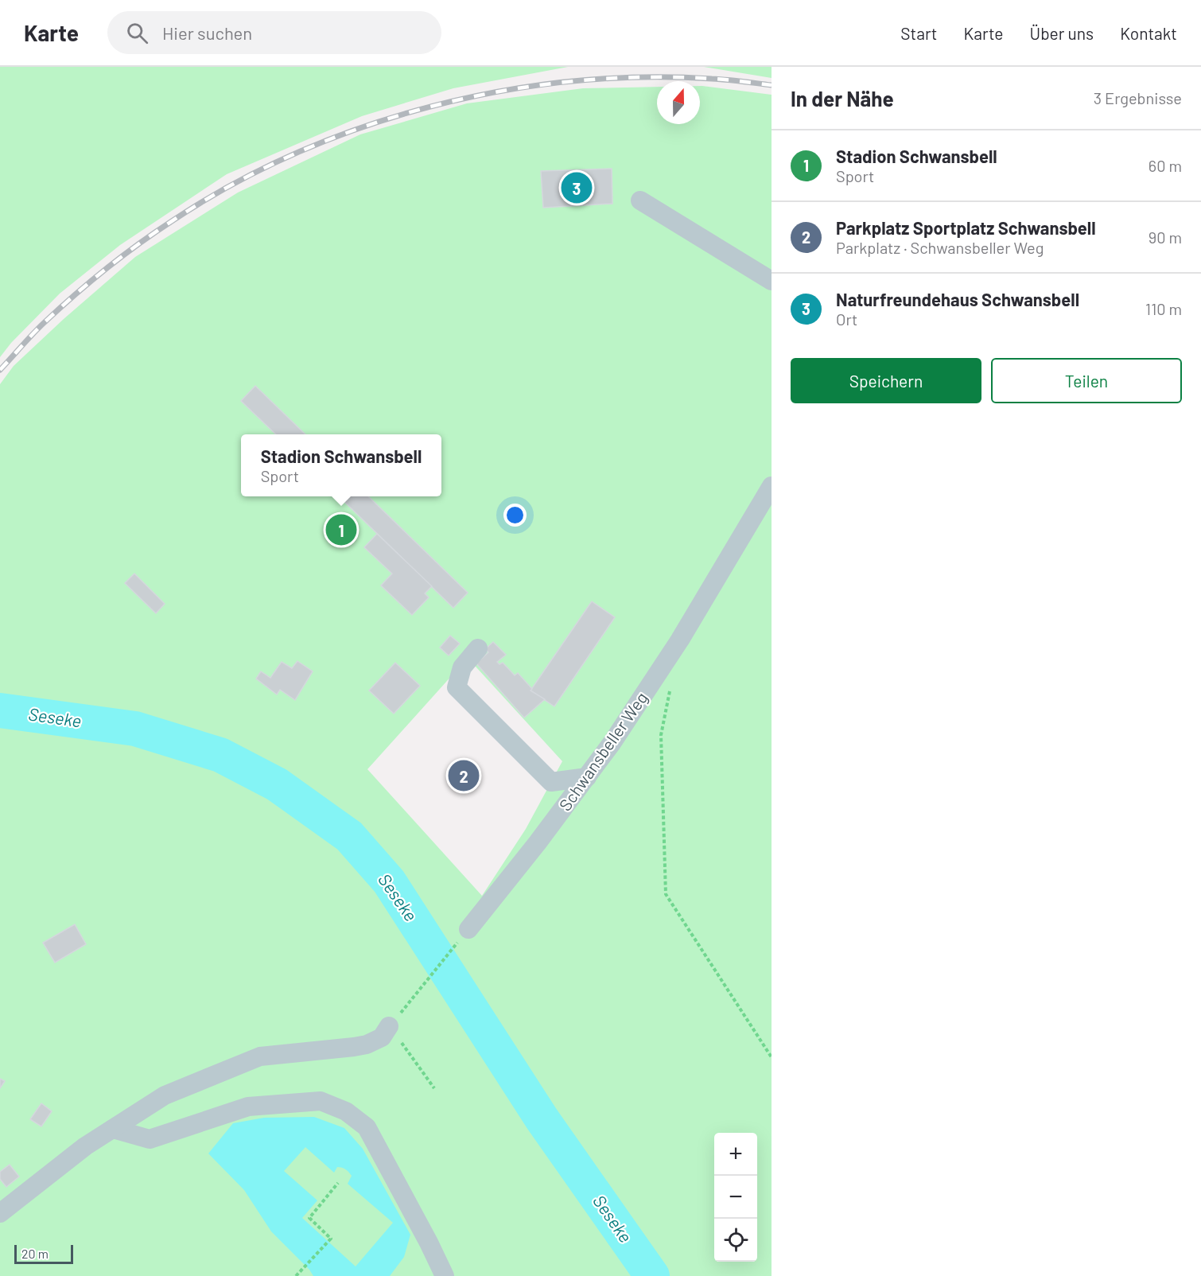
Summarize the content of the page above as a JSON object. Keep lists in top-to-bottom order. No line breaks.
{"streets":{"street":["Schwansbeller Weg"]},"water":["Seseke"],"scale_bar":"20 m","north":"top","page":{"header":"Karte","search":"Hier suchen","nav":["Start","Karte","Über uns","Kontakt"],"heading":["In der Nähe","3 Ergebnisse"],"list":[{"mark":"1","name":"Stadion Schwansbell","note":"Sport","value":"60 m"},{"mark":"2","name":"Parkplatz Sportplatz Schwansbell","note":"Parkplatz · Schwansbeller Weg","value":"90 m"},{"mark":"3","name":"Naturfreundehaus Schwansbell","note":"Ort","value":"110 m"}],"pins":["3","1","2"],"buttons":["Speichern","Teilen"],"popup":["Stadion Schwansbell","Sport"],"map_buttons":["+","−"],"scale":"20 m"}}
